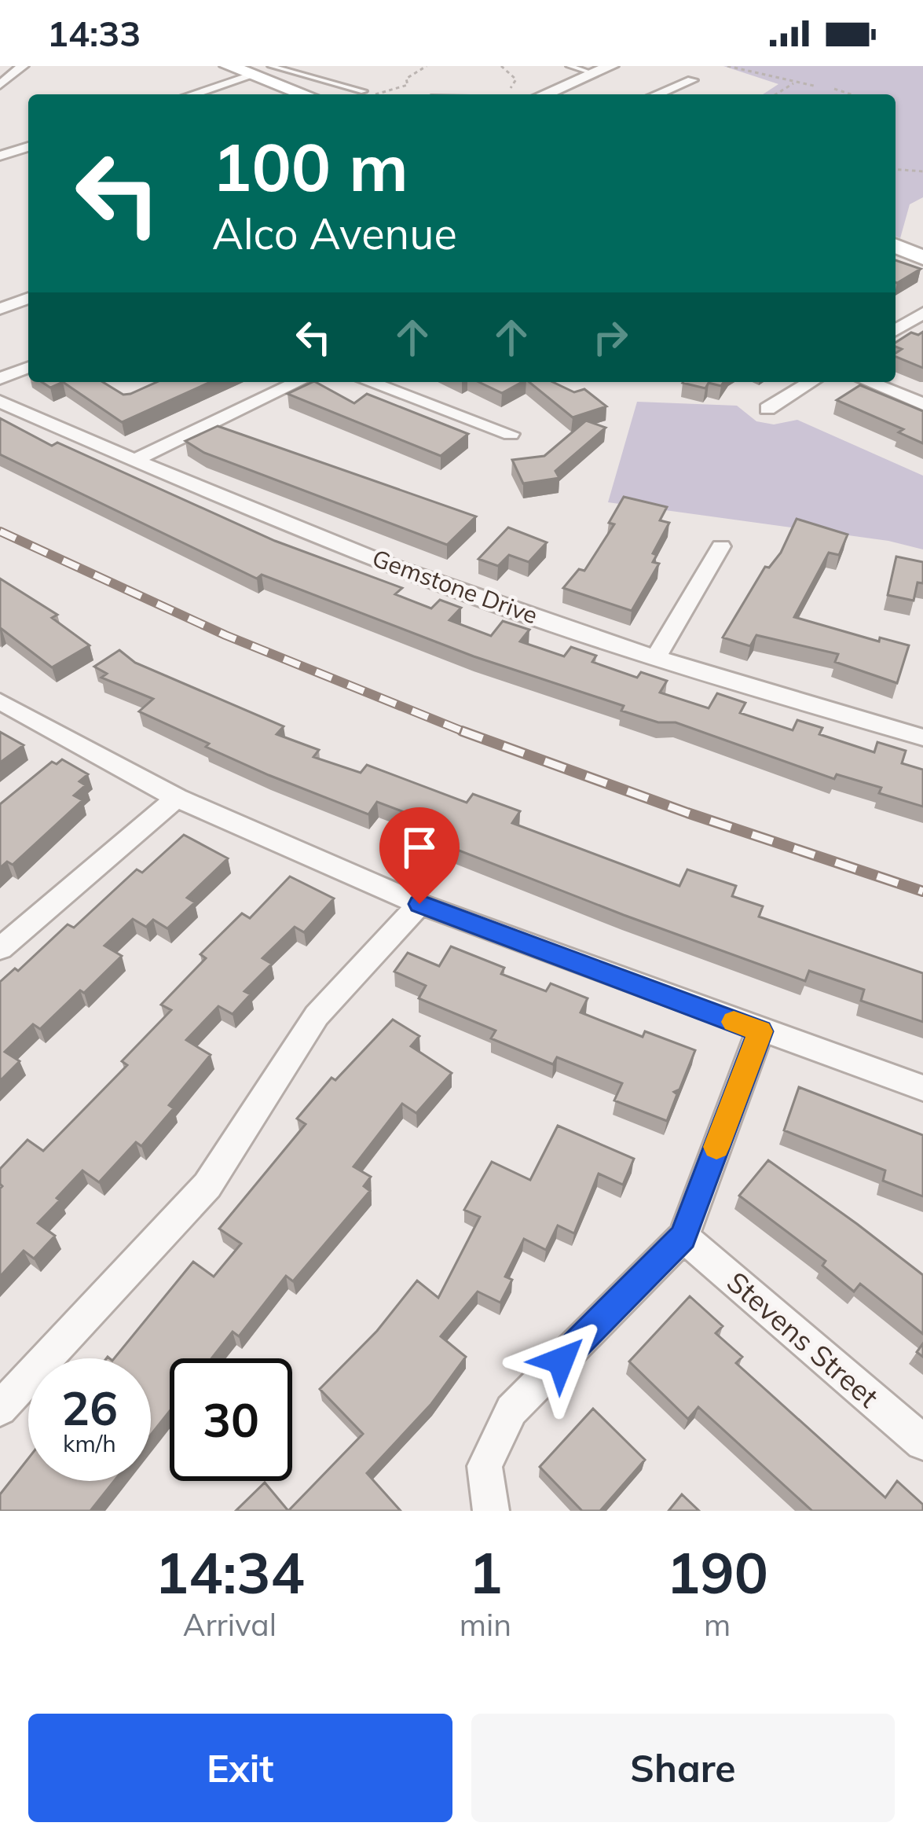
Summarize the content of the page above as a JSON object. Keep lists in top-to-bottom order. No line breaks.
{"streets":{"street":["Gemstone Drive","Stevens Street"]},"page":{"status":"14:33","turn":["100 m","Alco Avenue"],"speed":"26 km/h","limit":"30","eta":["14:34","Arrival","1","min","190","m"],"buttons":["Exit","Share"]}}
